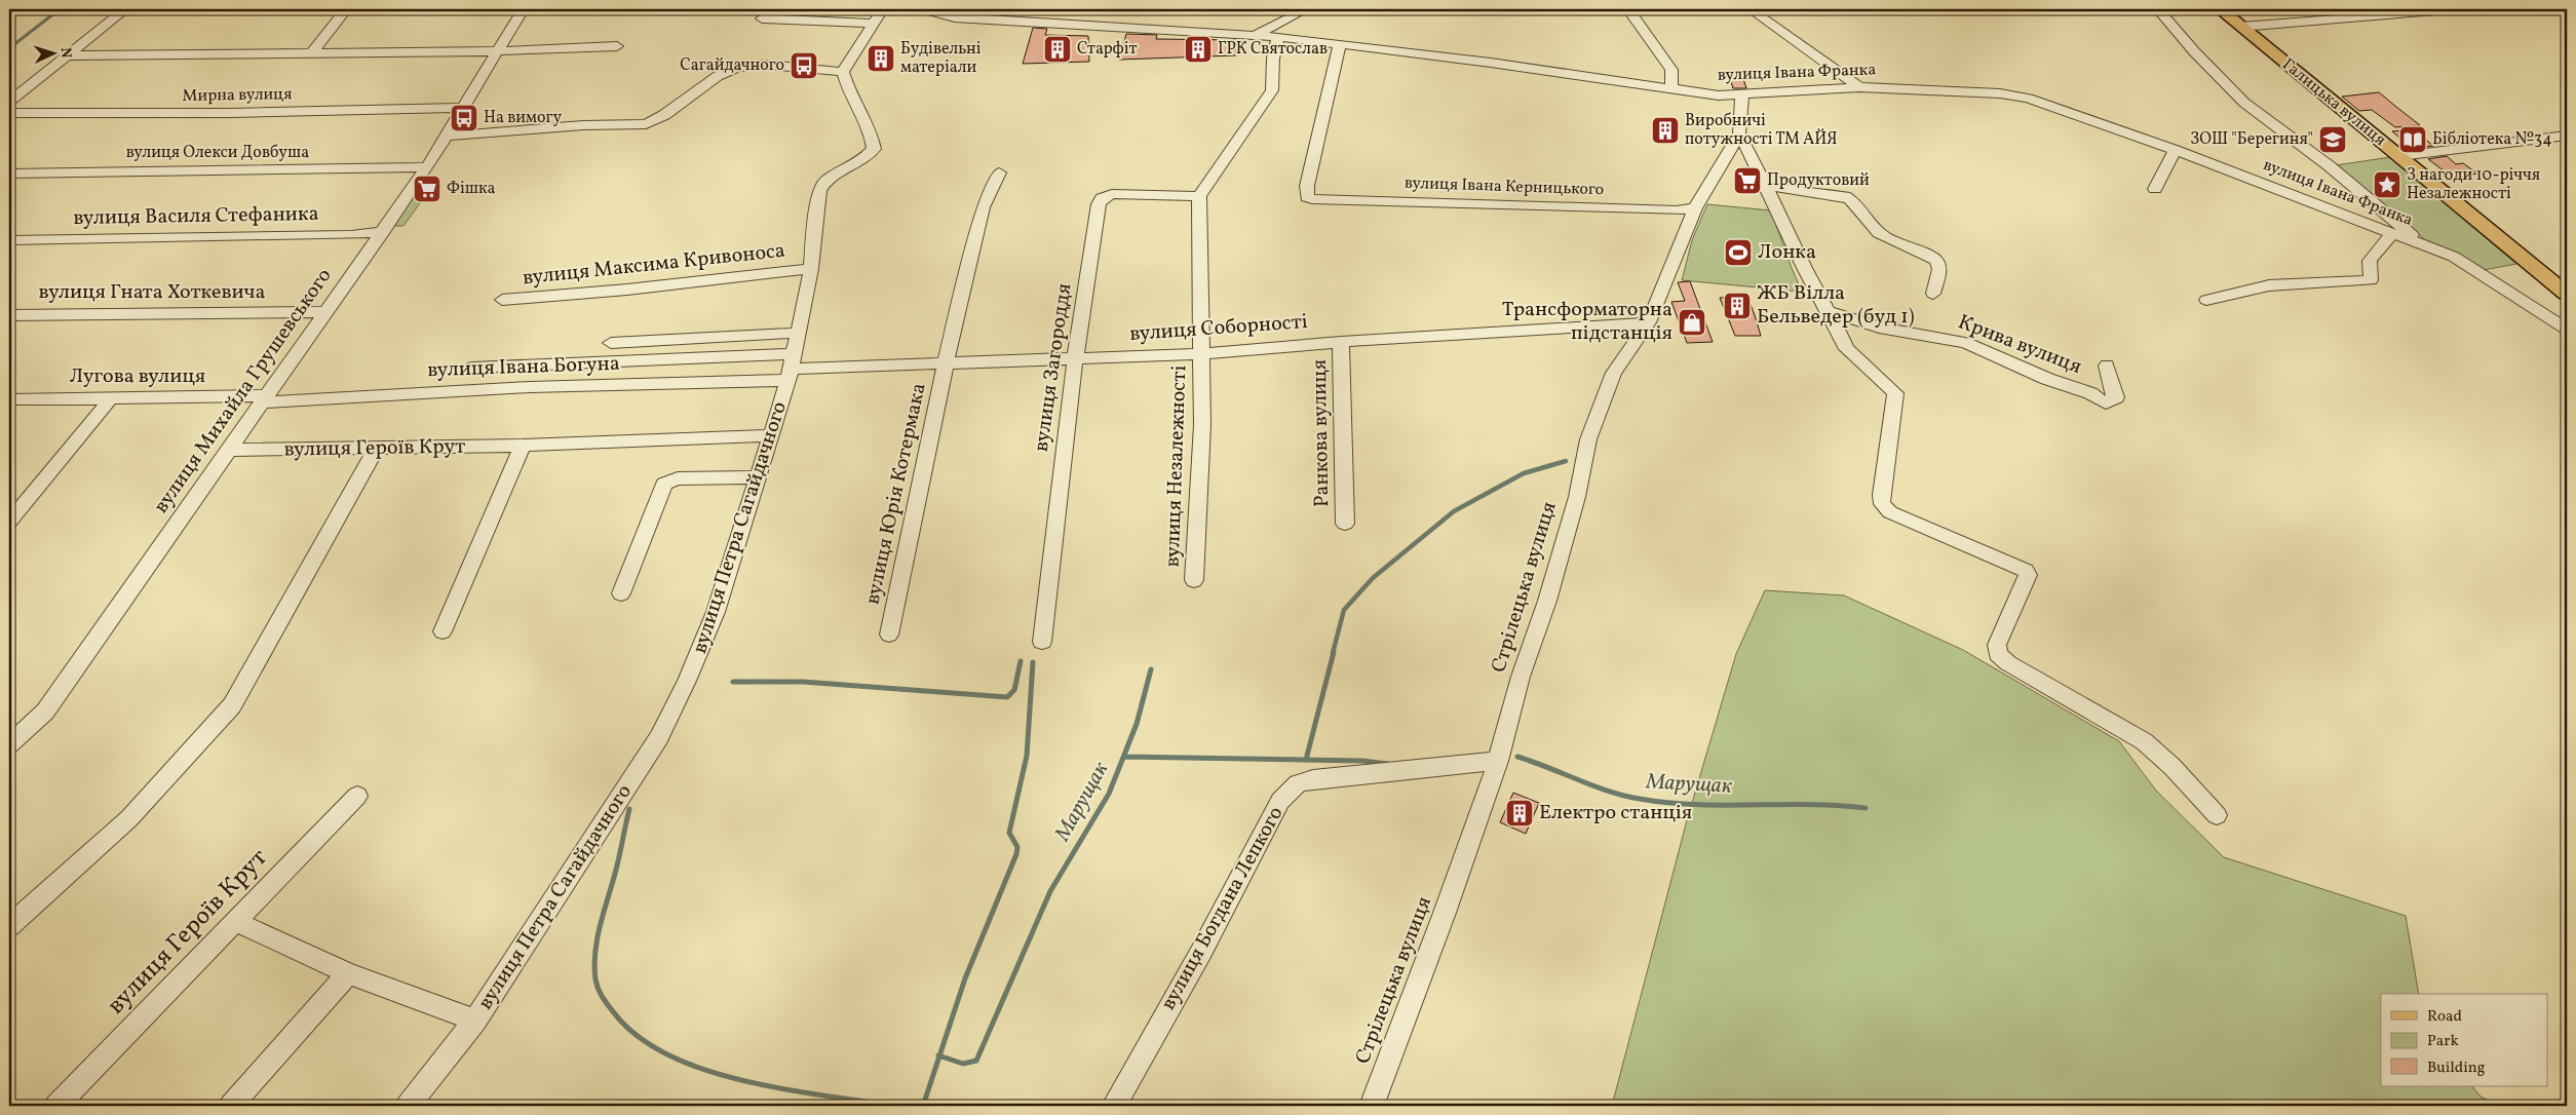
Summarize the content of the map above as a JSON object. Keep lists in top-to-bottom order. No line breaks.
{"streets":{"main road":["Галицька вулиця"],"street":["вулиця Івана Франка","Мирна вулиця","вулиця Олекси Довбуша","вулиця Івана Керницького","вулиця Василя Стефаника","вулиця Максима Кривоноса","вулиця Гната Хоткевича","вулиця Соборності","Крива вулиця","вулиця Івана Богуна","вулиця Загороддя","Лугова вулиця","вулиця Михайла Грушевського","Ранкова вулиця","вулиця Героїв Крут","вулиця Незалежності","вулиця Юрія Котермака","вулиця Петра Сагайдачного","Стрілецька вулиця","вулиця Богдана Лепкого"]},"crossings":[["вулиця Івана Франка","вулиця Івана Керницького"],["вулиця Івана Франка","Стрілецька вулиця"],["Мирна вулиця","вулиця Михайла Грушевського"],["вулиця Олекси Довбуша","вулиця Михайла Грушевського"],["вулиця Івана Керницького","Стрілецька вулиця"],["вулиця Василя Стефаника","вулиця Михайла Грушевського"],["вулиця Максима Кривоноса","вулиця Петра Сагайдачного"],["вулиця Гната Хоткевича","вулиця Михайла Грушевського"],["вулиця Соборності","вулиця Івана Богуна"],["вулиця Соборності","вулиця Загороддя"],["вулиця Соборності","Ранкова вулиця"],["вулиця Соборності","вулиця Незалежності"],["вулиця Соборності","вулиця Юрія Котермака"],["вулиця Соборності","вулиця Петра Сагайдачного"],["вулиця Соборності","Стрілецька вулиця"],["вулиця Івана Богуна","Лугова вулиця"],["вулиця Івана Богуна","вулиця Михайла Грушевського"],["вулиця Івана Богуна","вулиця Петра Сагайдачного"],["вулиця Загороддя","вулиця Незалежності"],["Лугова вулиця","вулиця Михайла Грушевського"],["вулиця Михайла Грушевського","вулиця Героїв Крут"],["вулиця Героїв Крут","вулиця Петра Сагайдачного"],["Стрілецька вулиця","вулиця Богдана Лепкого"]],"water":["Марущак"],"places":{"building":["Старфіт","ГРК Святослав","Будівельні матеріали","Виробничі потужності ТМ АЙЯ","ЖБ Вілла Бельведер (буд 1)","Електро станція"],"bus stop":["Сагайдачного","На вимогу"],"school or university":["ЗОШ \"Берегиня\""],"library":["Бібліотека №34"],"supermarket":["Продуктовий","Фішка"],"place":["З нагоди 10-річчя Незалежності"],"sports":["Лонка"],"shop":["Трансформаторна підстанція"]},"legend":["Road","Park","Building"],"north":"right"}
